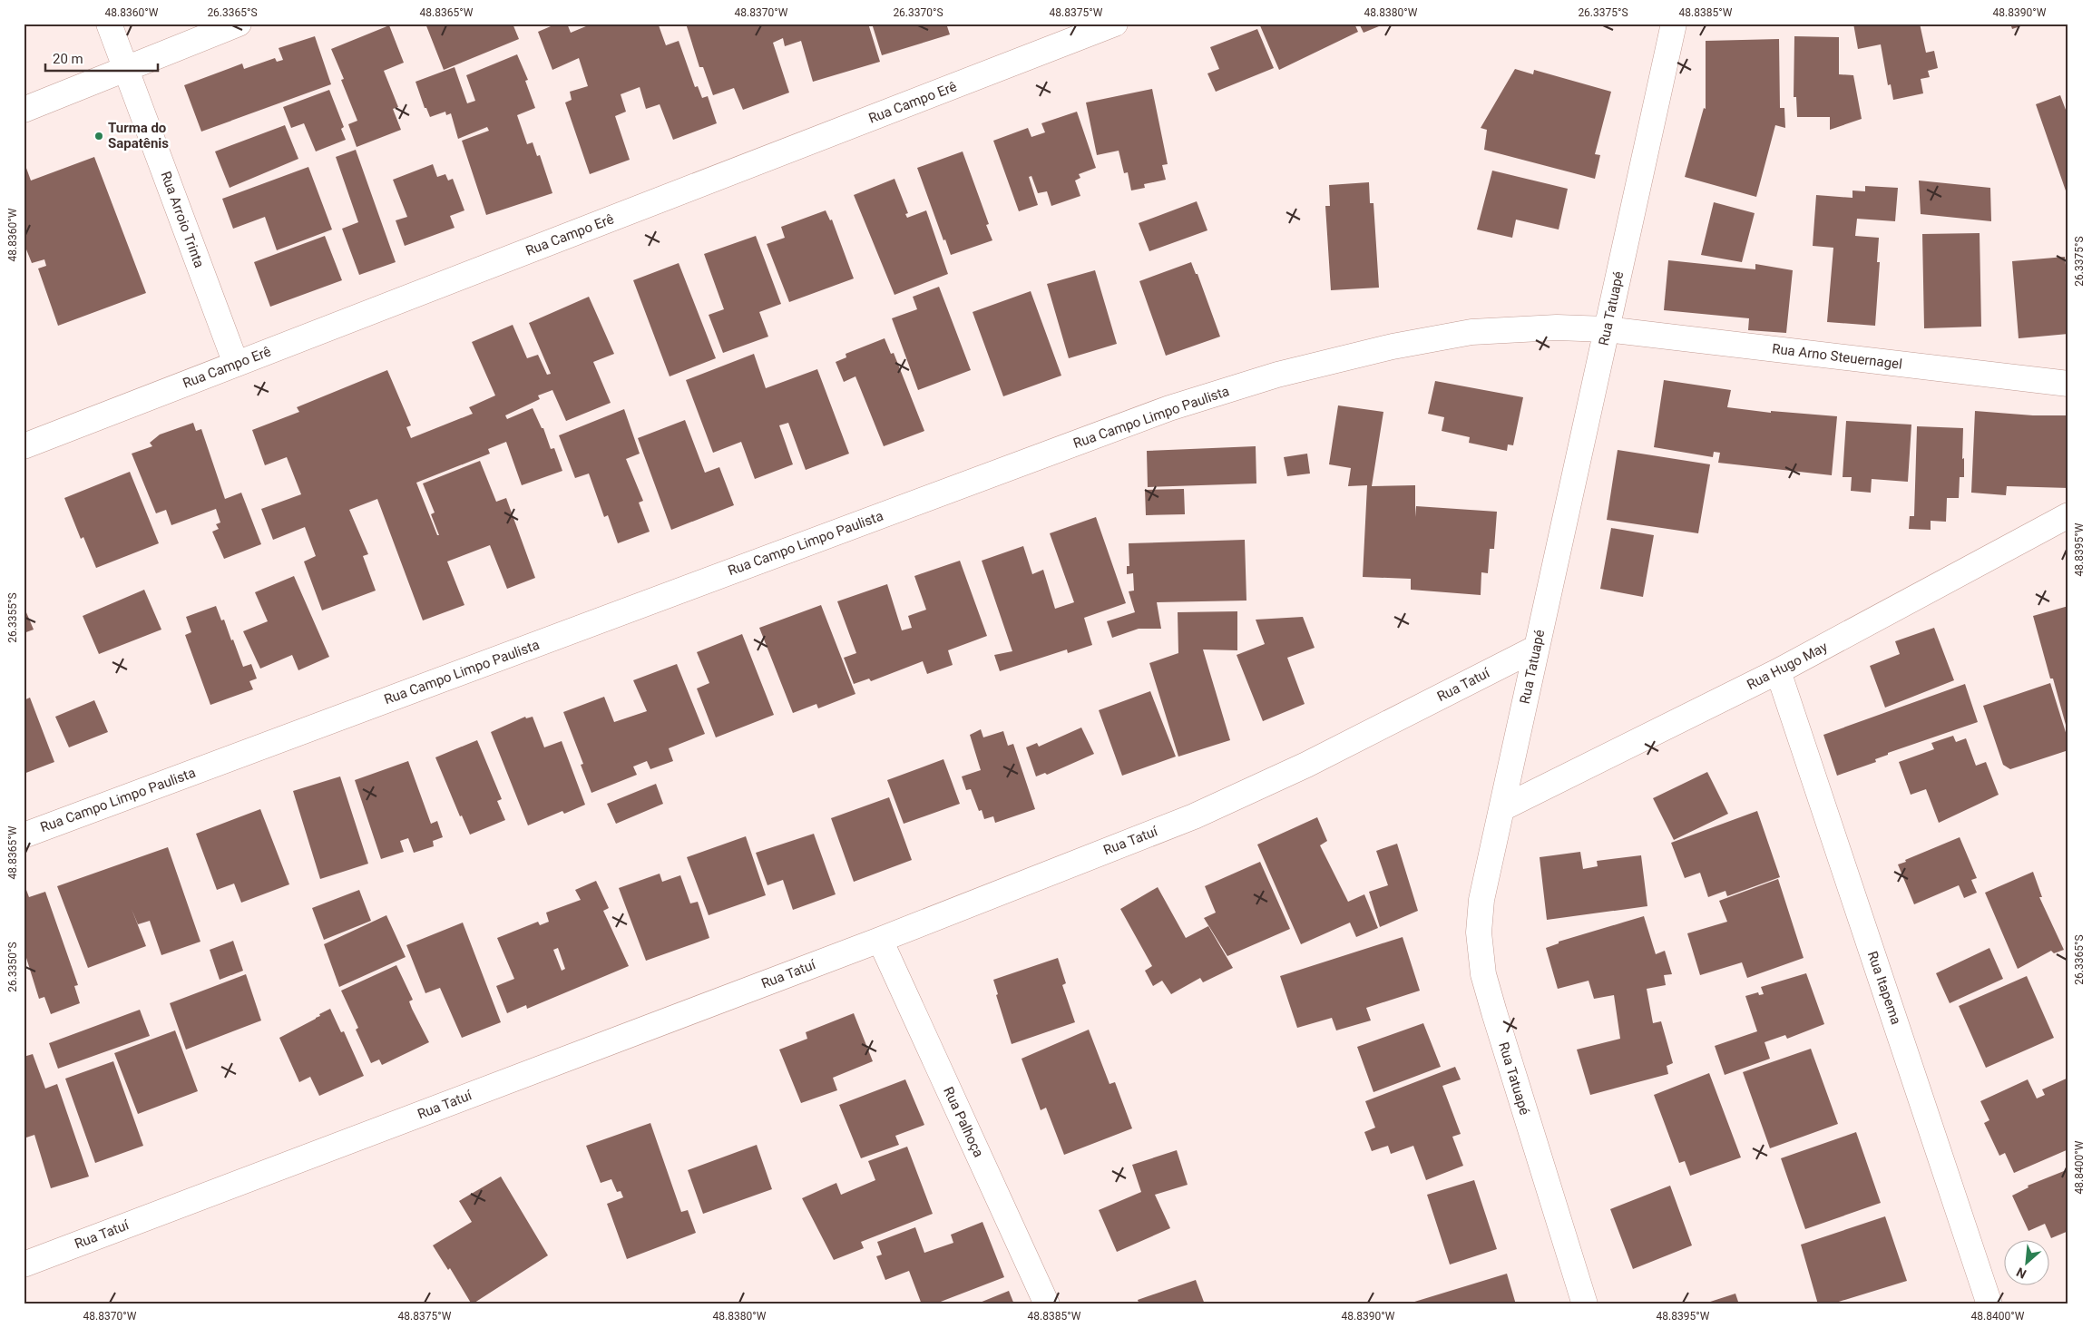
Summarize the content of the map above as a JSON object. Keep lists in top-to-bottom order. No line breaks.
{"streets":{"street":["Rua Campo Erê","Rua Arroio Trinta","Rua Tatuapé","Rua Arno Steuernagel","Rua Campo Limpo Paulista","Rua Hugo May","Rua Tatuí","Rua Itapema","Rua Palhoça"]},"crossings":[["Rua Campo Erê","Rua Arroio Trinta"],["Rua Tatuapé","Rua Arno Steuernagel"],["Rua Tatuapé","Rua Campo Limpo Paulista"],["Rua Tatuapé","Rua Hugo May"],["Rua Tatuapé","Rua Tatuí"],["Rua Arno Steuernagel","Rua Campo Limpo Paulista"],["Rua Hugo May","Rua Itapema"],["Rua Tatuí","Rua Palhoça"]],"places":["Turma do Sapatênis"],"scale_bar":"20 m","north":"bottom left","coordinates":["48.8360°W","26.3365°S","48.8365°W","48.8370°W","26.3370°S","48.8375°W","48.8380°W","26.3375°S","48.8385°W","48.8390°W","48.8395°W","26.3355°S","26.3350°S","48.8400°W"]}
